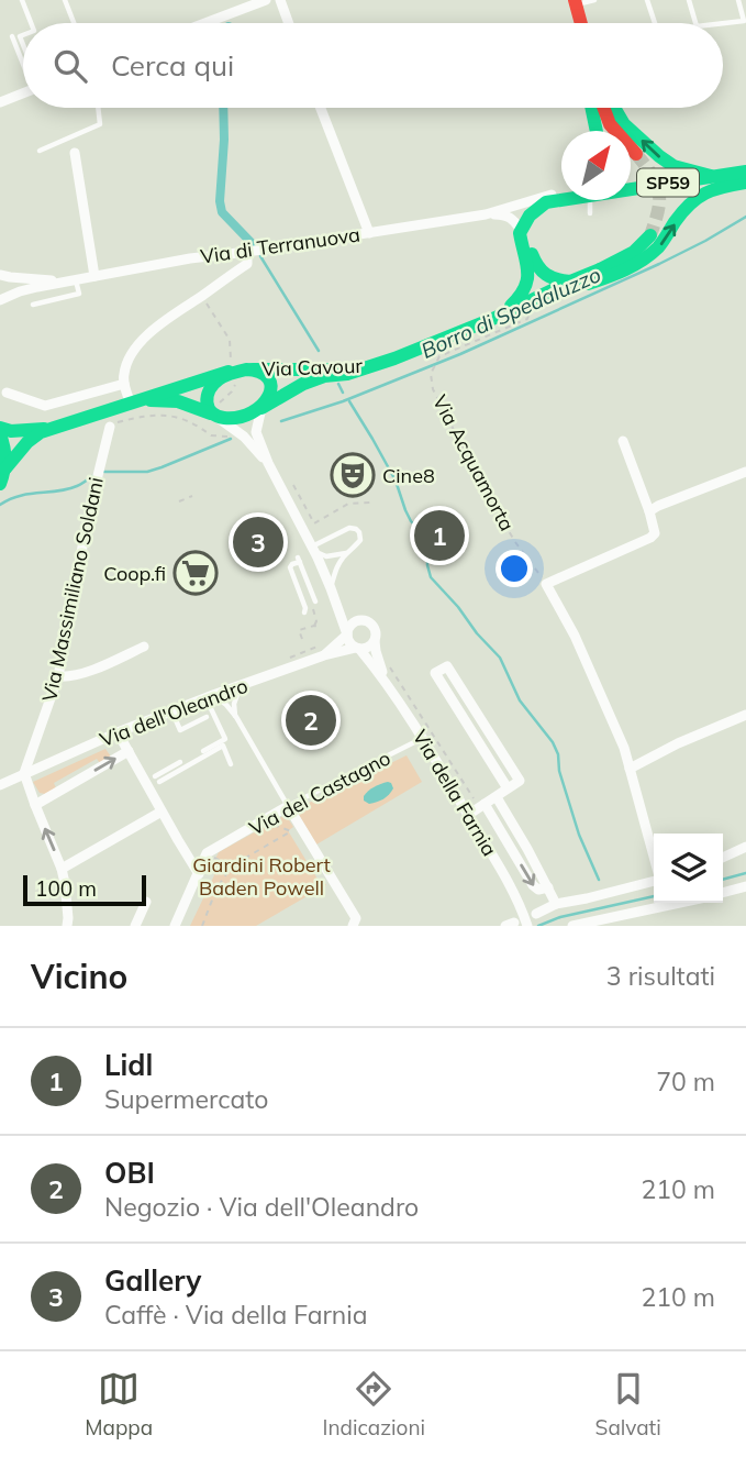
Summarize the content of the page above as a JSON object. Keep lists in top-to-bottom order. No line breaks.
{"streets":{"main road":["SP59","Via Cavour"],"street":["Via di Terranuova","Via Massimiliano Soldani","Via dell'Oleandro","Via del Castagno","Via della Farnia"],"path":["Via Acquamorta"]},"crossings":[["SP59","Via Cavour"],["Via Cavour","Via Acquamorta"],["Via Cavour","Via della Farnia"],["Via Massimiliano Soldani","Via dell'Oleandro"],["Via dell'Oleandro","Via della Farnia"],["Via del Castagno","Via della Farnia"]],"water":["Borro di Spedaluzzo"],"parks":["Giardini Robert Baden Powell"],"places":{"theatre":["Cine8"],"supermarket":["Coop.fi"]},"scale_bar":"100 m","north":"top right","page":{"search":"Cerca qui","pins":["1","3","2"],"scale":"100 m","heading":["Vicino","3 risultati"],"list":[{"mark":"1","name":"Lidl","note":"Supermercato","value":"70 m"},{"mark":"2","name":"OBI","note":"Negozio · Via dell'Oleandro","value":"210 m"},{"mark":"3","name":"Gallery","note":"Caffè · Via della Farnia","value":"210 m"}],"nav":["Mappa","Indicazioni","Salvati"]}}
